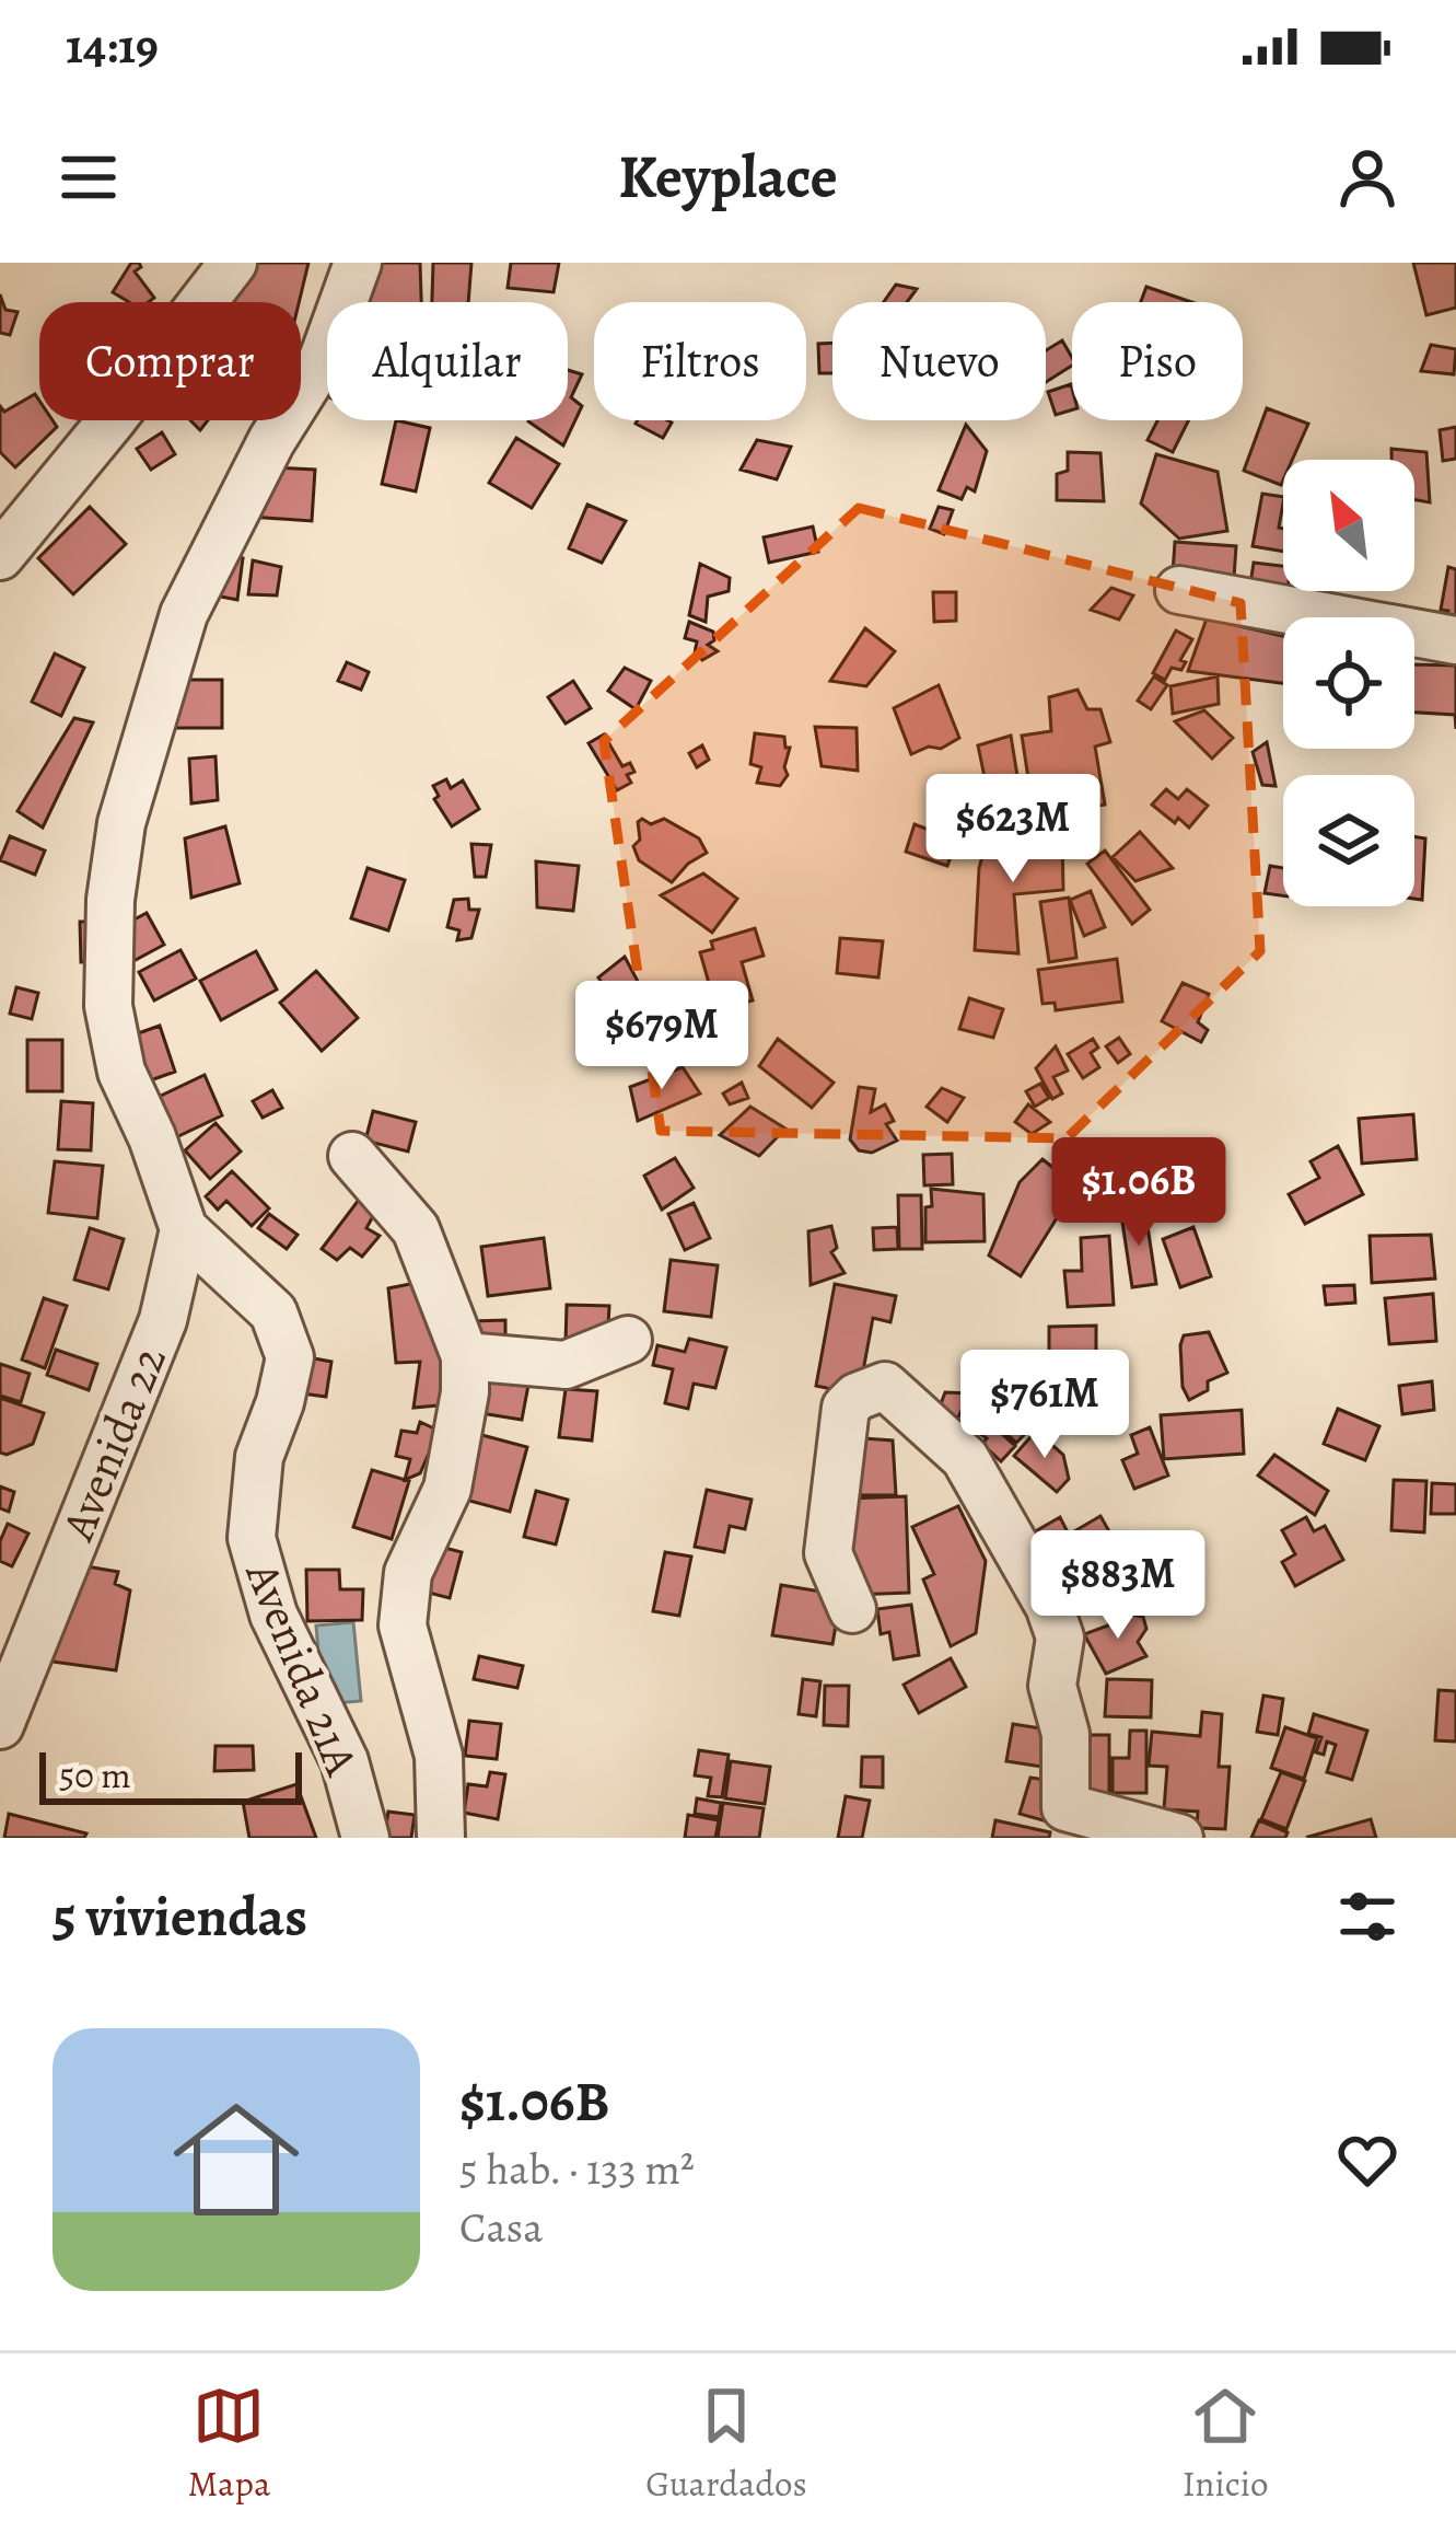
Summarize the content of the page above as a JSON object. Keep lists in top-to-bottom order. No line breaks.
{"streets":{"street":["Avenida 22","Avenida 21A"]},"crossings":[["Avenida 22","Avenida 21A"]],"scale_bar":"50 m","north":"top left","page":{"status":"14:19","header":"Keyplace","chip":["Comprar","Alquilar","Filtros","Nuevo","Piso"],"price":["$623M","$679M","$1.06B","$761M","$883M"],"scale":"50 m","heading":"5 viviendas","list":[{"name":"$1.06B","note":"5 hab. · 133 m² · Casa"}],"tabs":["Mapa","Guardados","Inicio"]}}
